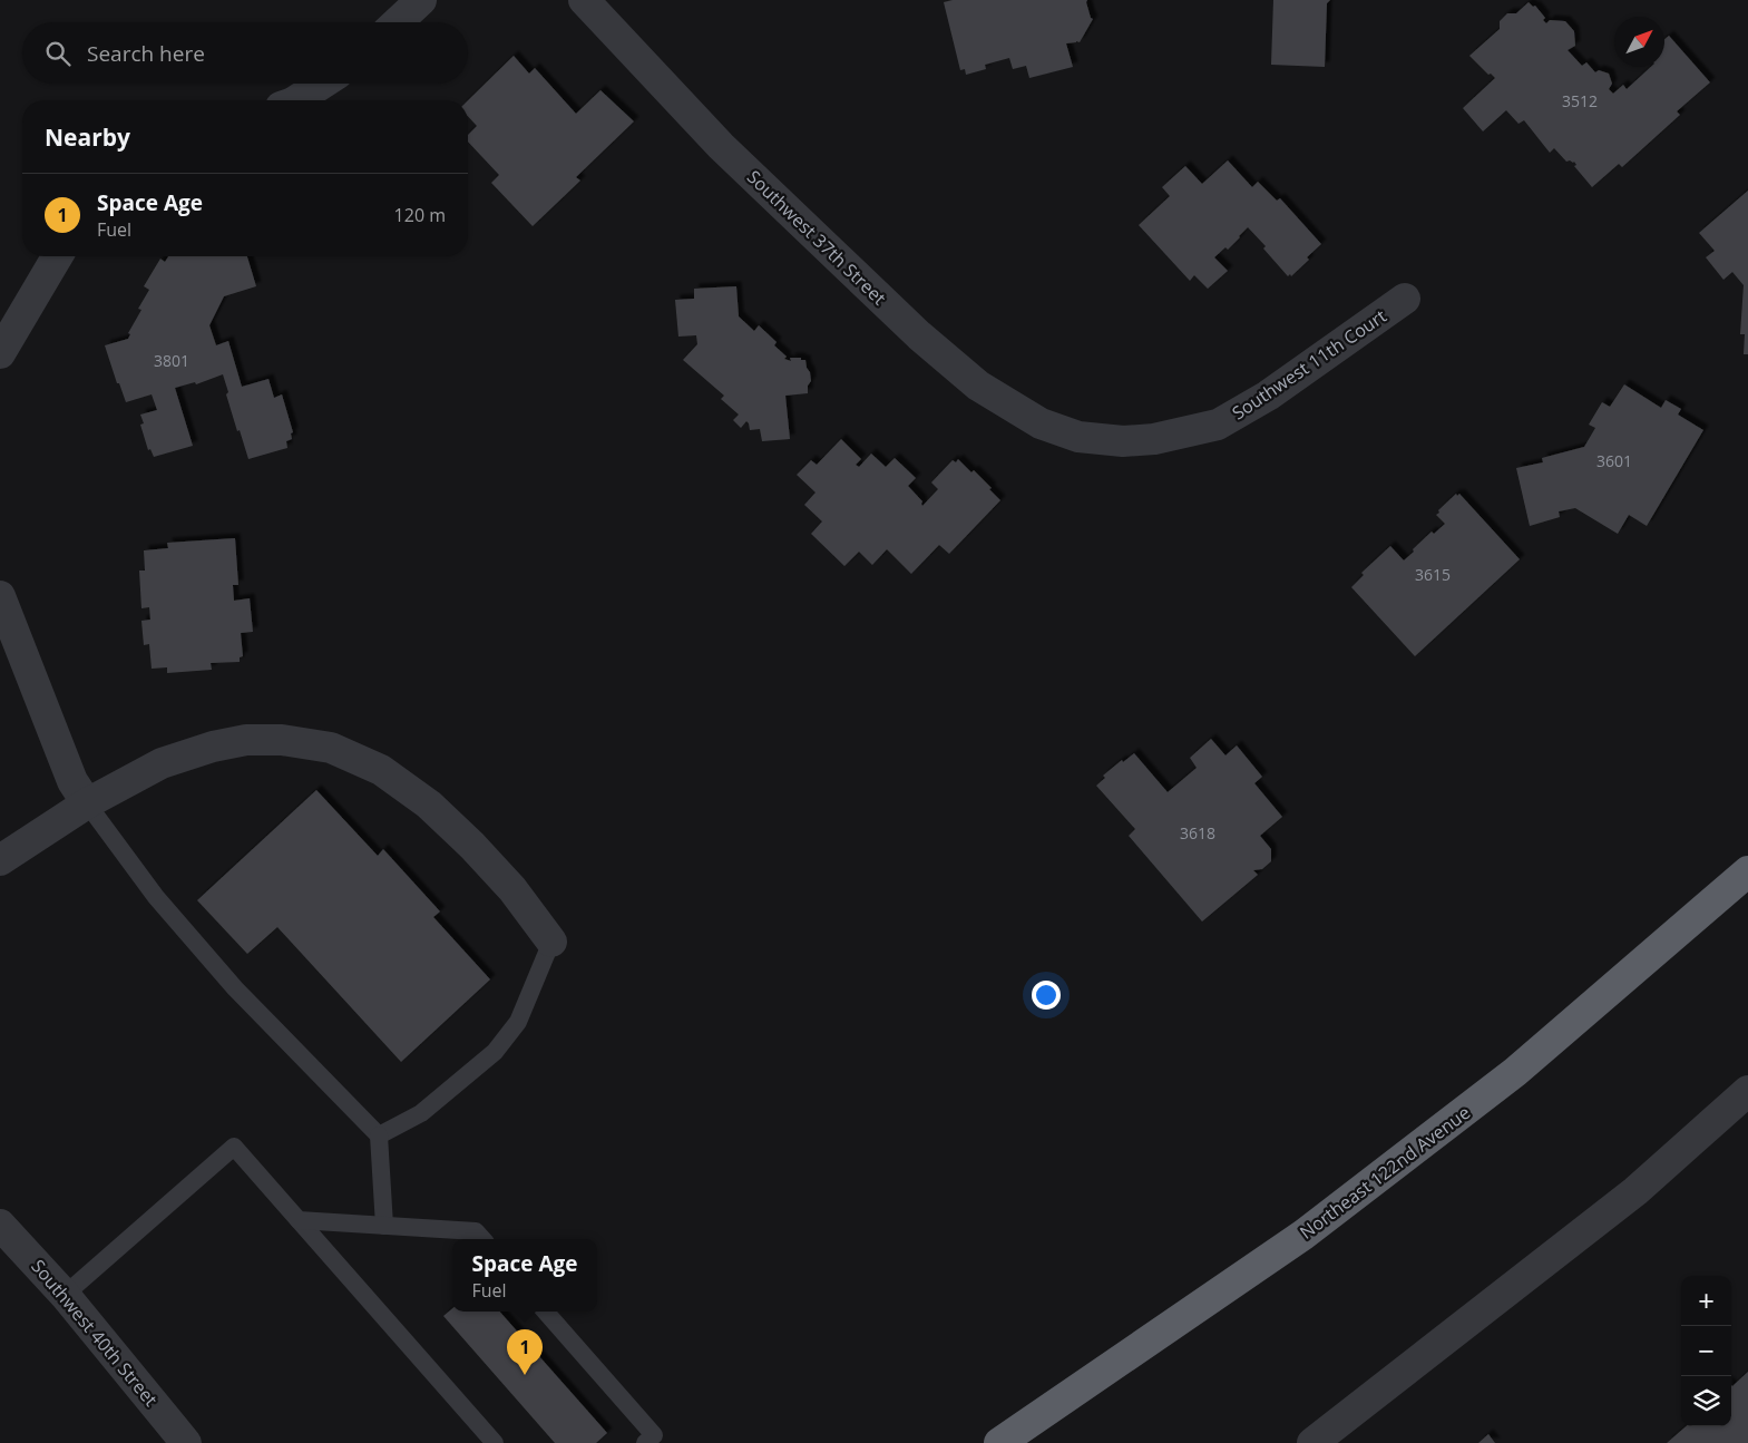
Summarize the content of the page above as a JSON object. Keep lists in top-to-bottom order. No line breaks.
{"streets":{"highway":["Northeast 122nd Avenue"],"street":["Southwest 37th Street","Southwest 11th Court","Southwest 40th Street"]},"crossings":[["Southwest 37th Street","Southwest 11th Court"]],"house_numbers":["3512","3801","3601","3615","3618"],"north":"top right","page":{"search":"Search here","heading":"Nearby","list":[{"mark":"1","name":"Space Age","note":"Fuel","value":"120 m"}],"popup":["Space Age","Fuel"],"map_buttons":["+","−"],"pins":"1"}}
